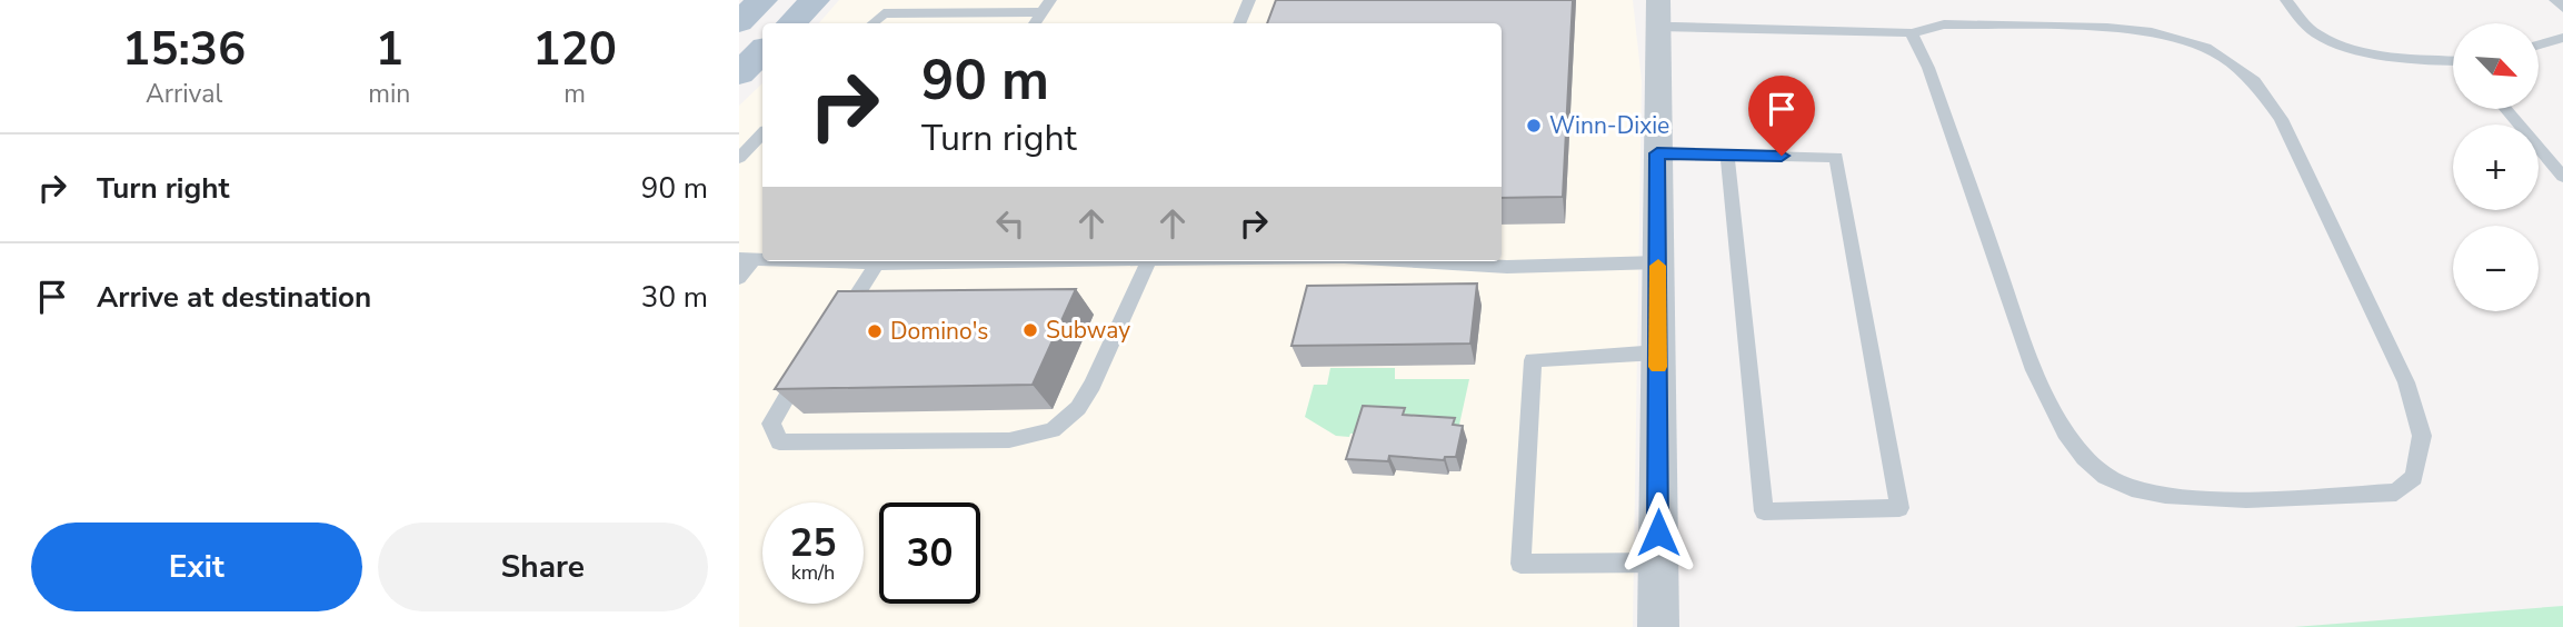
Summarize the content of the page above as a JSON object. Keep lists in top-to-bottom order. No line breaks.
{"places":["Winn-Dixie","Subway","Domino's"],"north":"bottom right","page":{"eta":["15:36","Arrival","1","min","120","m"],"map_buttons":["+","−"],"turn":["90 m","Turn right"],"list":[{"name":"Turn right","value":"90 m"},{"name":"Arrive at destination","value":"30 m"}],"speed":"25 km/h","limit":"30","buttons":["Exit","Share"]}}
